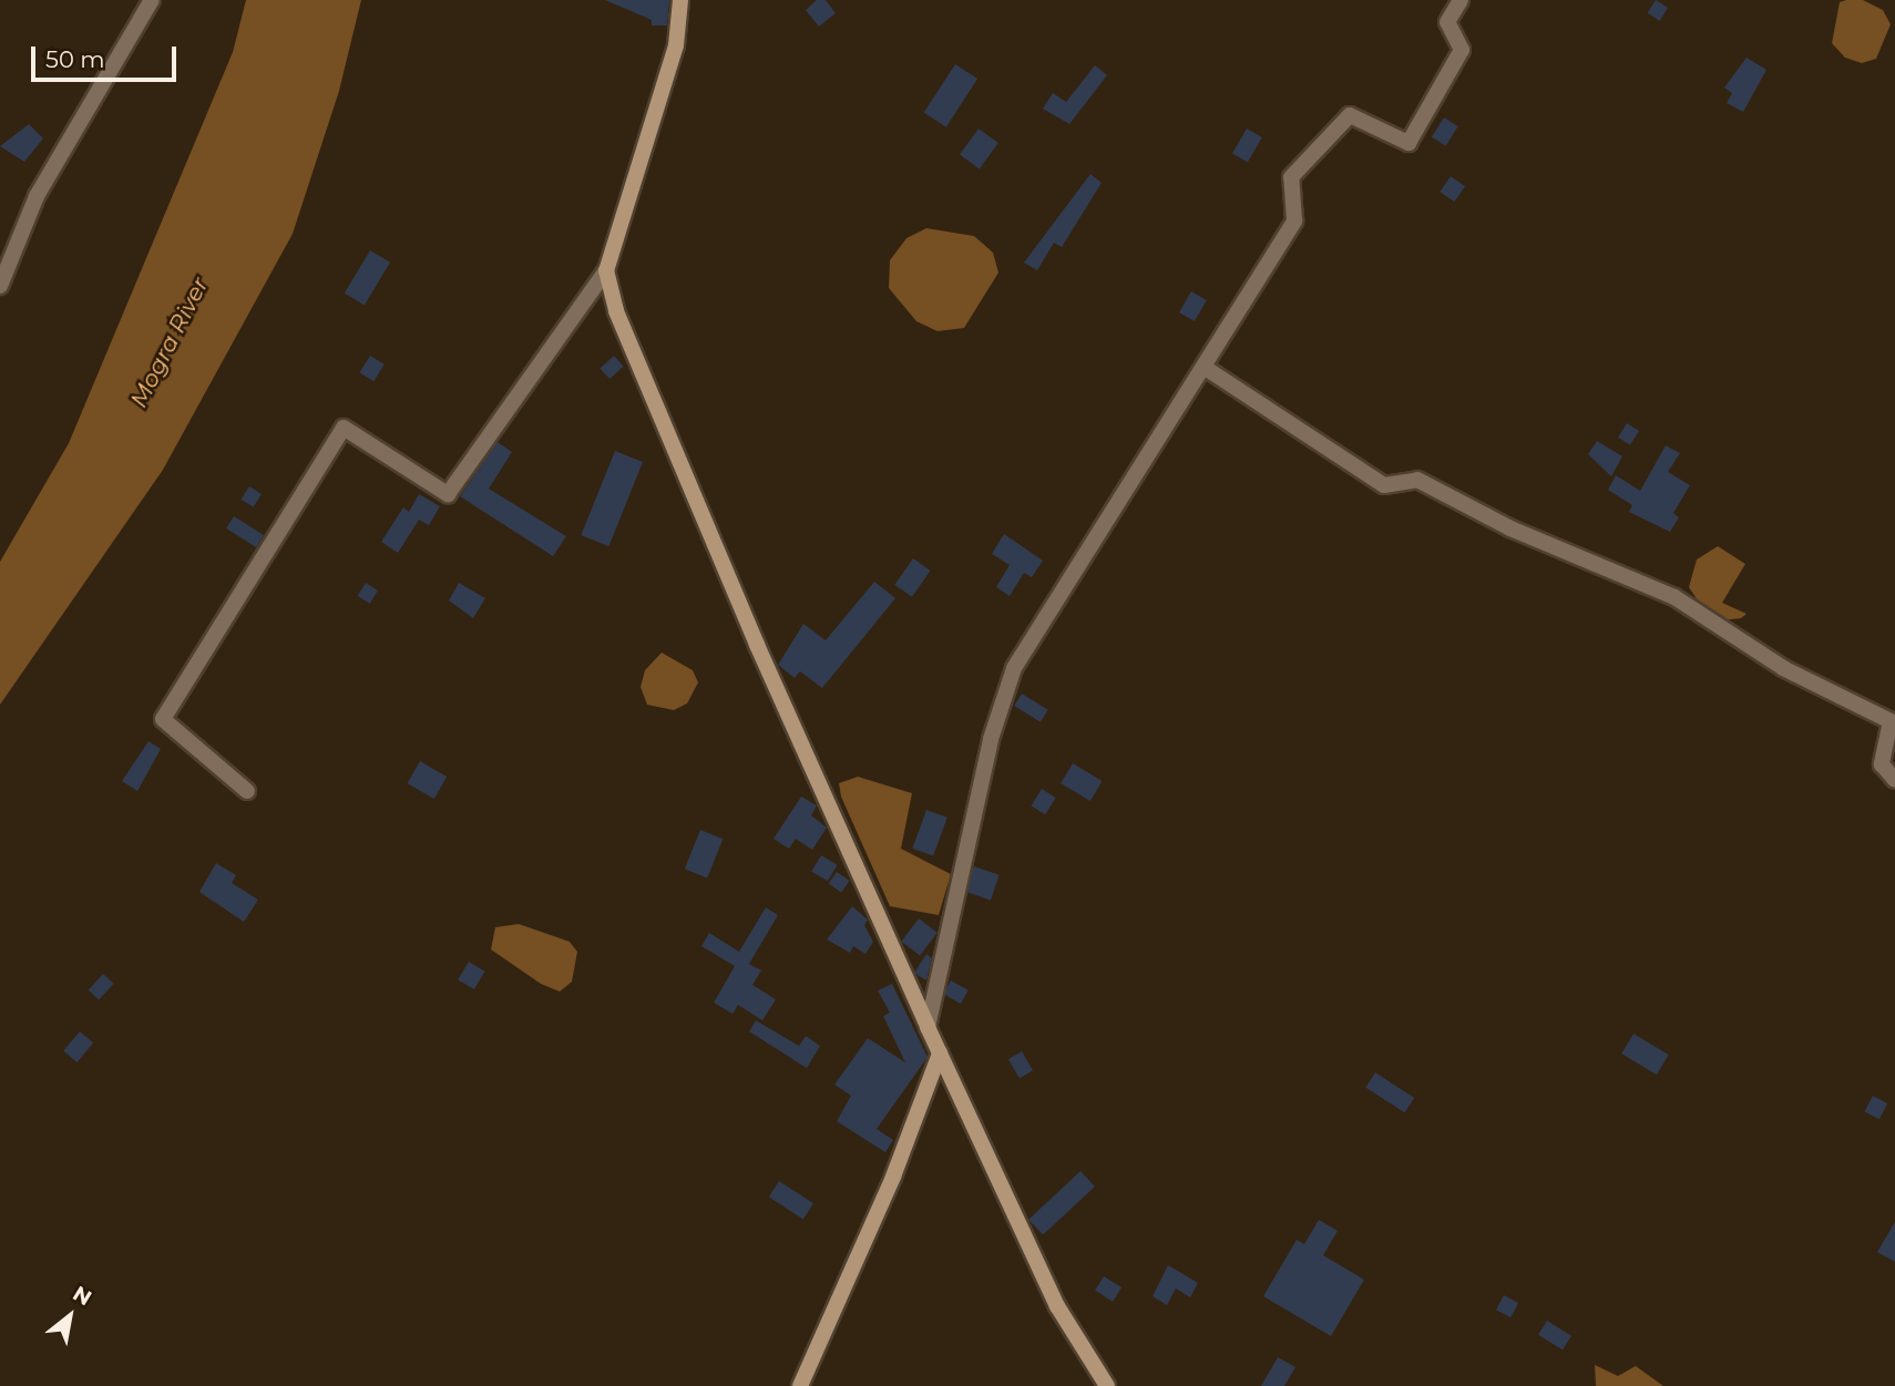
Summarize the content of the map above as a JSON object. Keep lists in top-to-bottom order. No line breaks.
{"water":["Mogra River"],"scale_bar":"50 m","north":"top right"}
